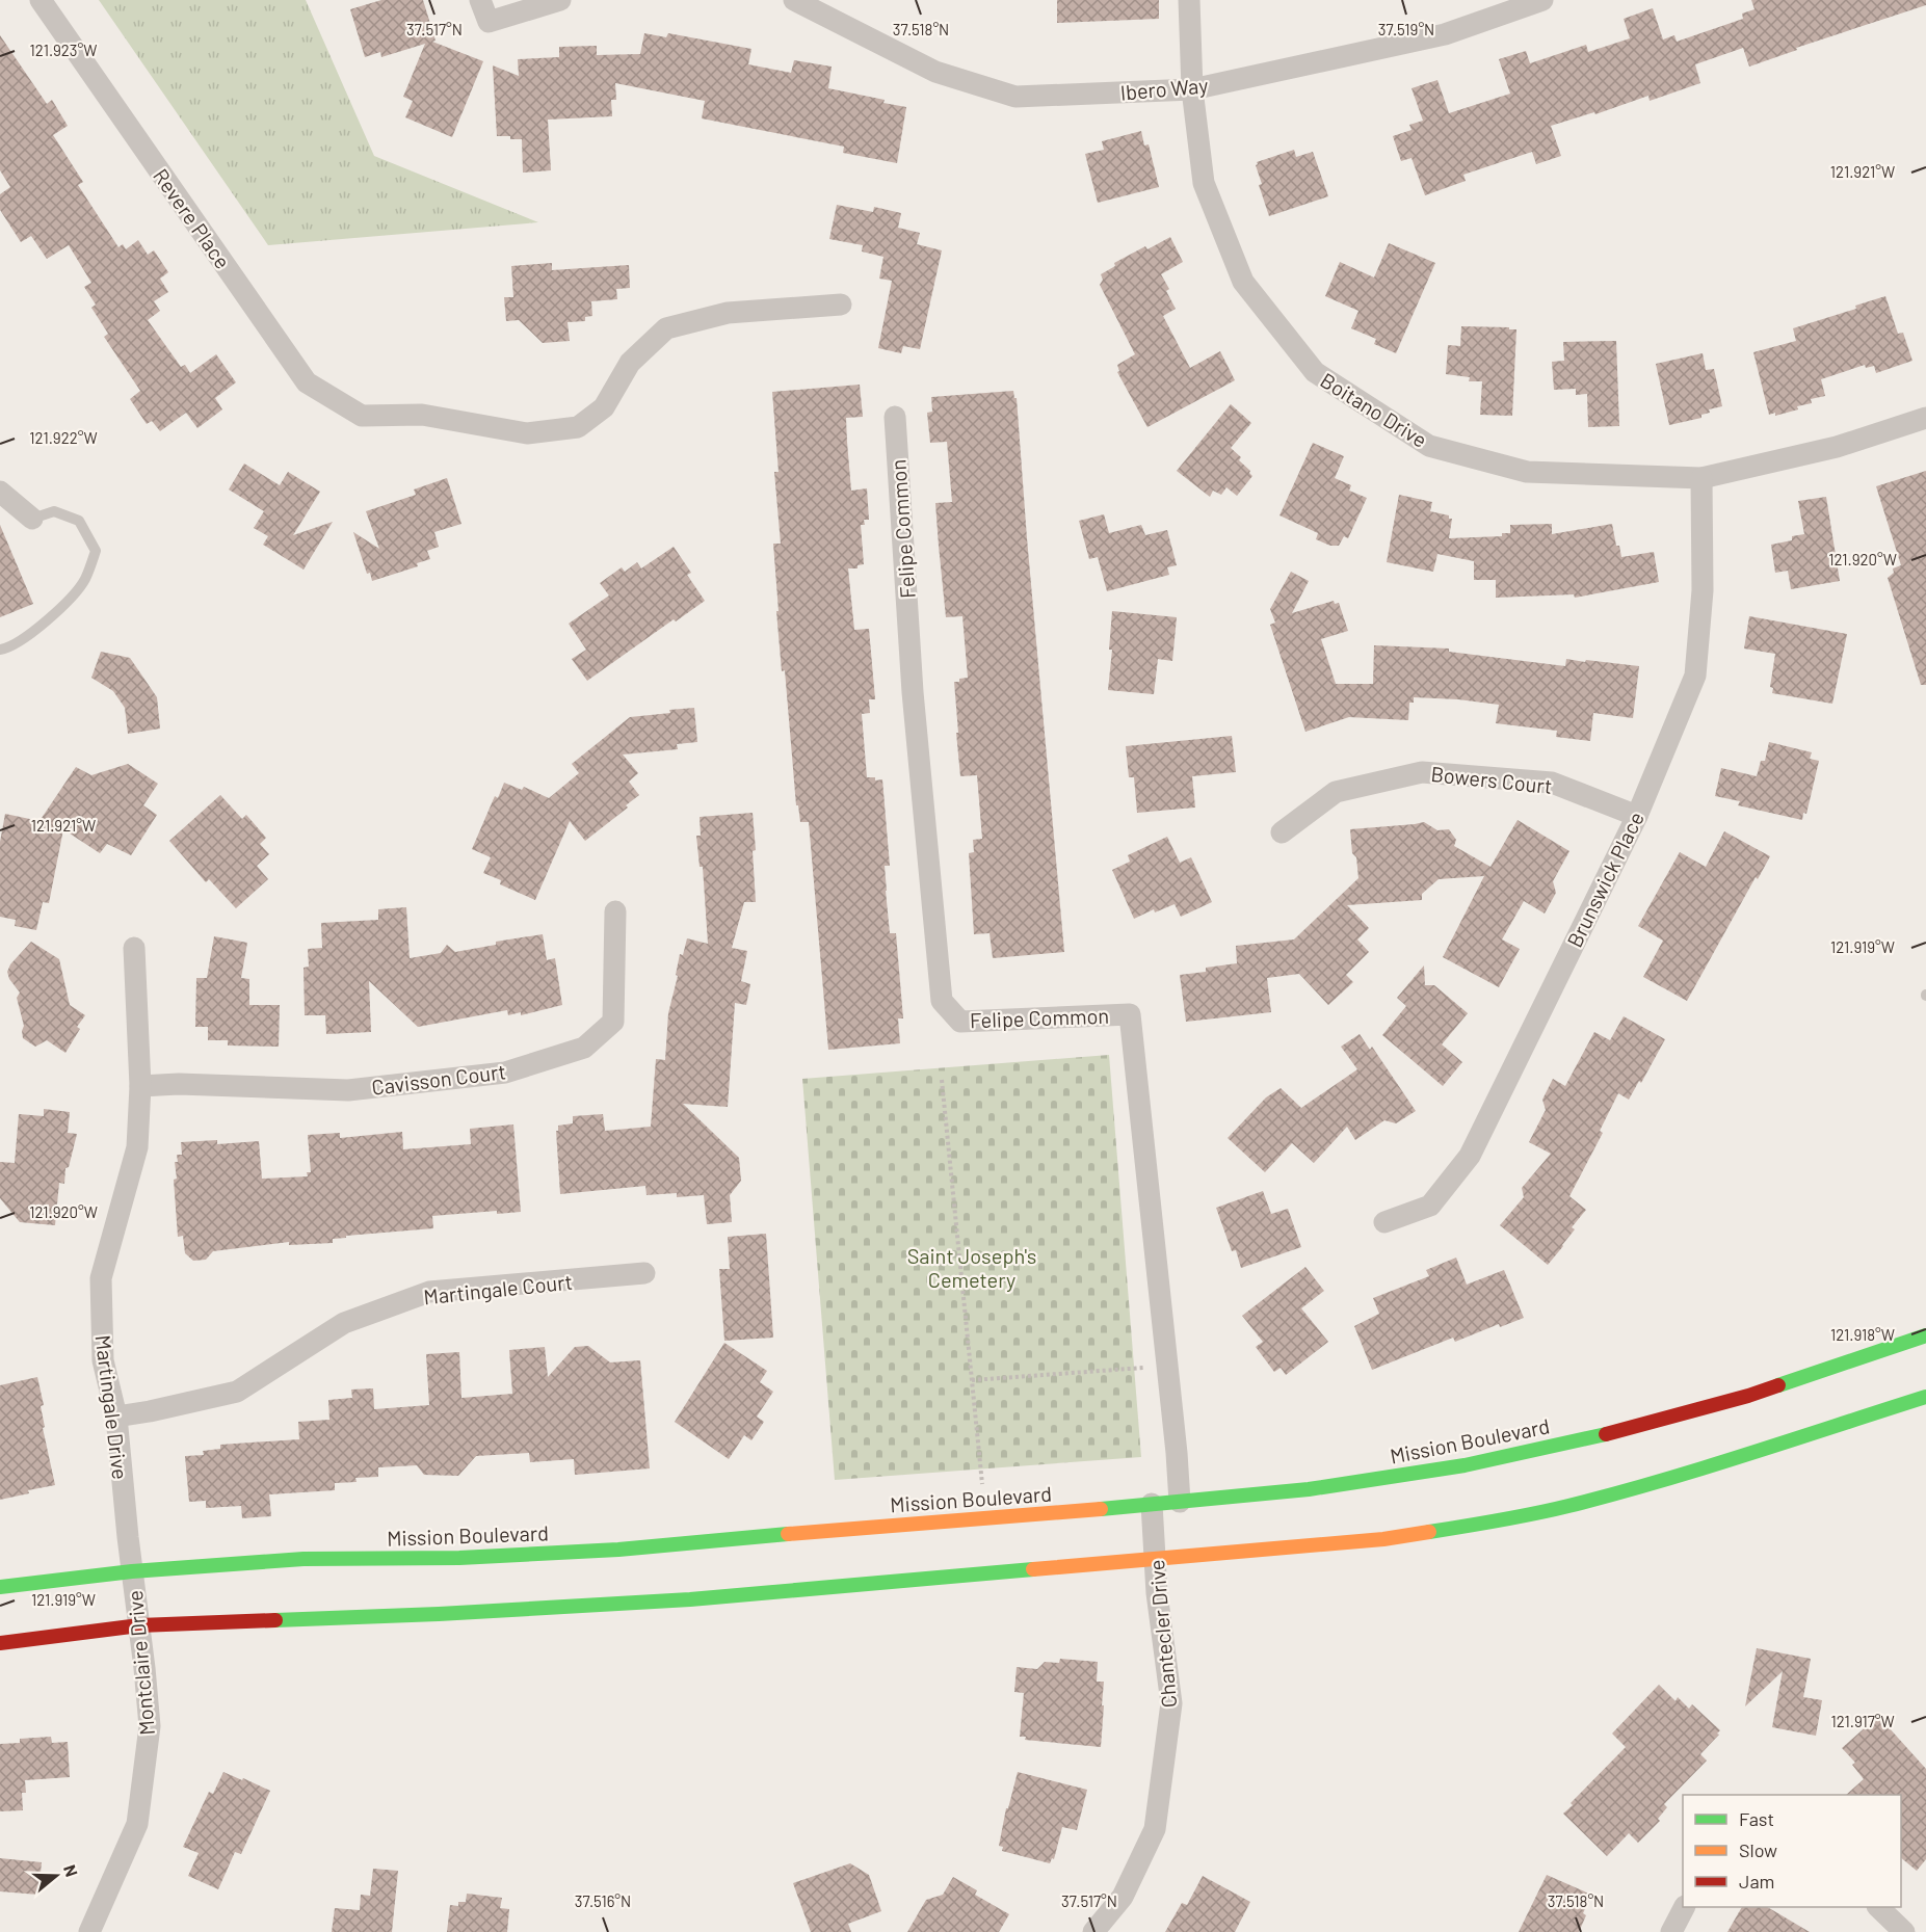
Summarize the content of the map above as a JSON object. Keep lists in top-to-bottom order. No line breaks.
{"streets":{"main road":["Mission Boulevard"],"street":["Ibero Way","Revere Place","Boitano Drive","Felipe Common","Bowers Court","Brunswick Place","Cavisson Court","Martingale Court","Martingale Drive","Chantecler Drive","Montclaire Drive"]},"crossings":[["Ibero Way","Boitano Drive"],["Boitano Drive","Brunswick Place"],["Felipe Common","Mission Boulevard"],["Bowers Court","Brunswick Place"],["Cavisson Court","Martingale Drive"],["Martingale Court","Martingale Drive"],["Martingale Drive","Mission Boulevard"],["Martingale Drive","Montclaire Drive"],["Mission Boulevard","Chantecler Drive"],["Mission Boulevard","Montclaire Drive"]],"parks":["Saint Joseph's Cemetery"],"legend":["Fast","Slow","Jam"],"north":"right","coordinates":["37.517°N","37.518°N","37.519°N","121.923°W","121.921°W","121.922°W","121.920°W","121.919°W","121.918°W","121.917°W","37.516°N"]}
